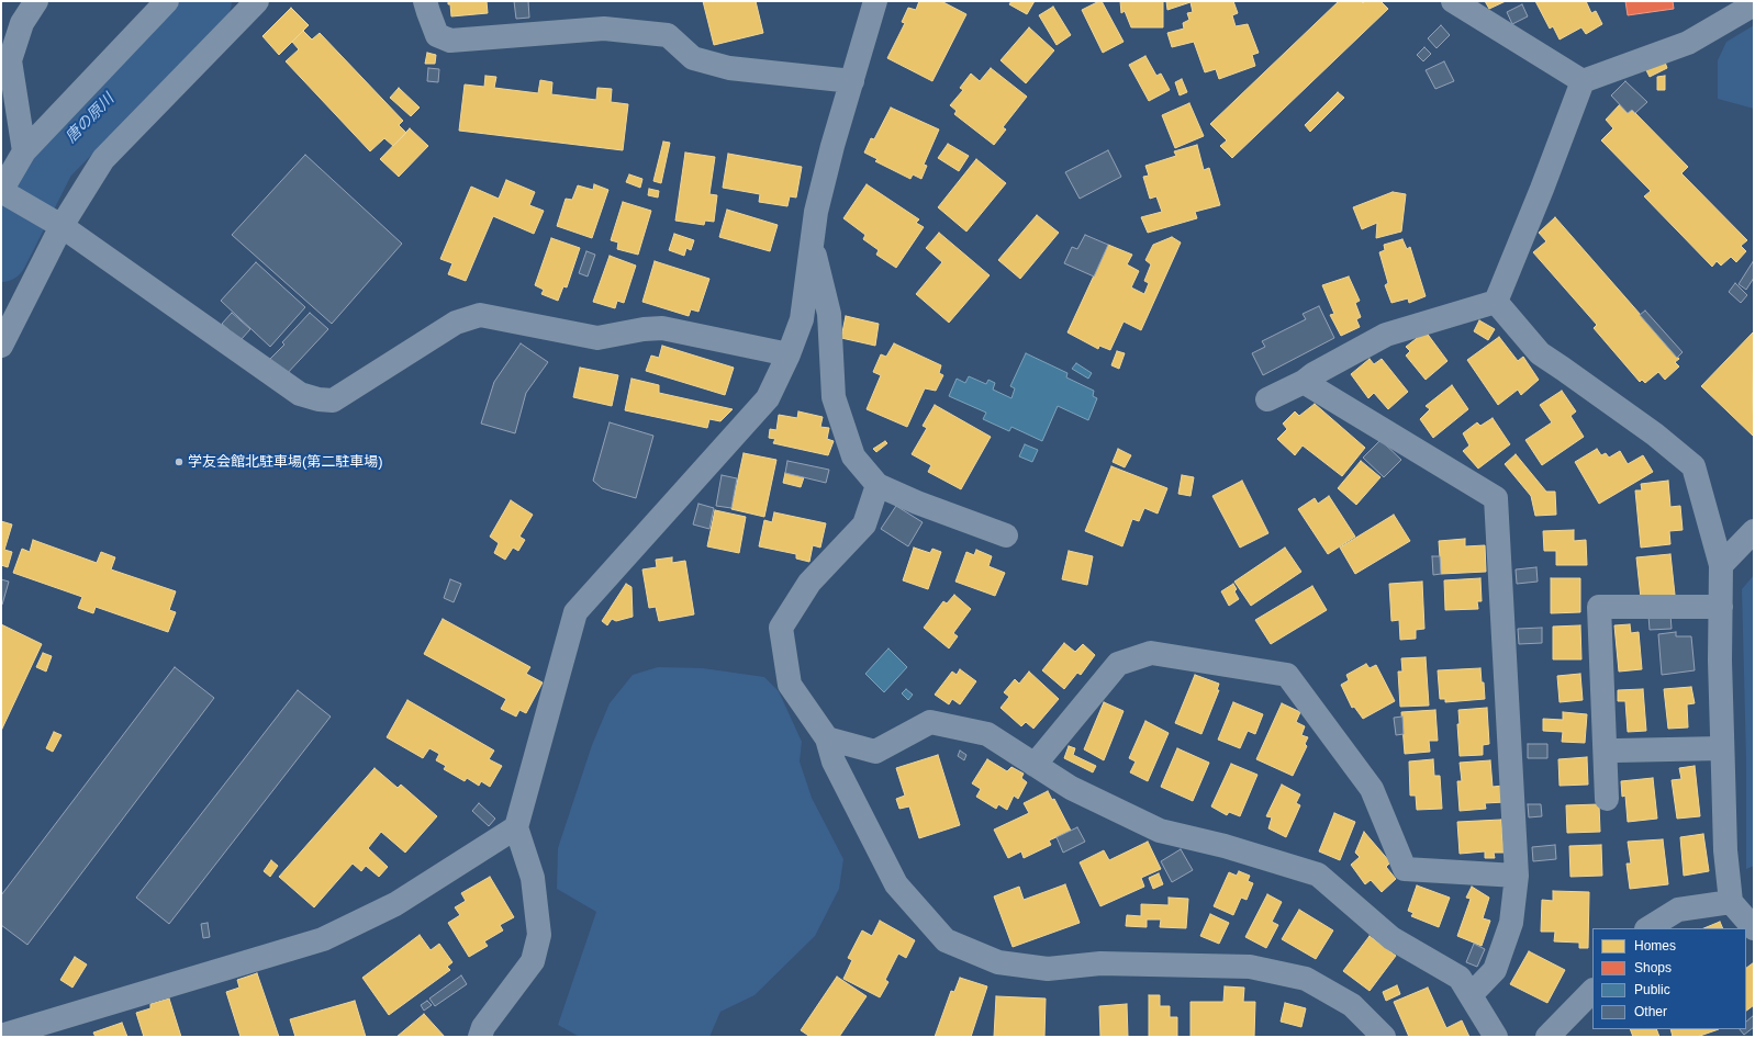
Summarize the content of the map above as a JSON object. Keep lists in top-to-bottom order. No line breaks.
{"water":["唐の原川"],"places":["学友会館北駐車場(第二駐車場)"],"legend":["Homes","Shops","Public","Other"]}
